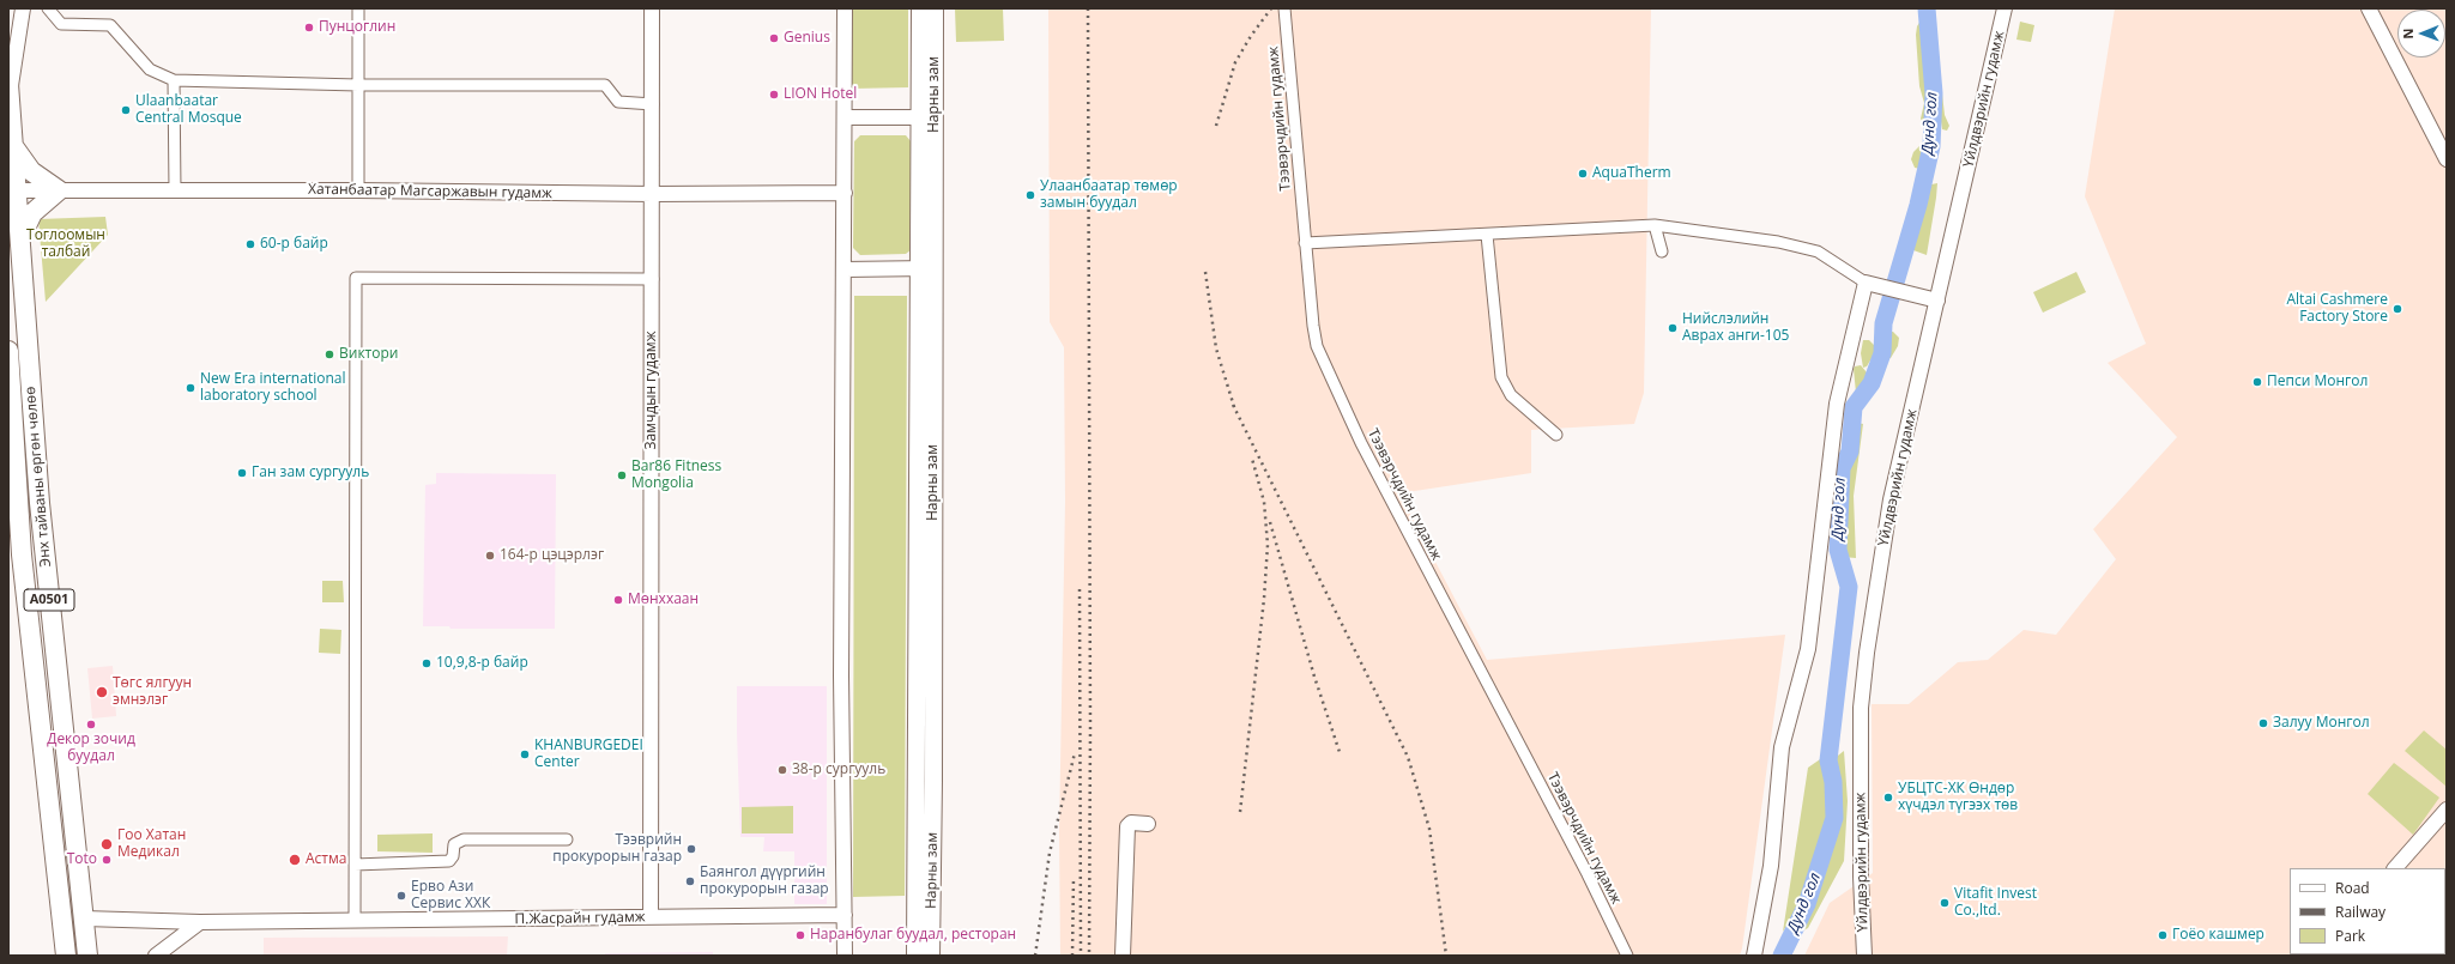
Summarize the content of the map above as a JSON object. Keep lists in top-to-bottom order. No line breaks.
{"streets":{"highway":["Энх тайваны өргөн чөлөө","A0501"],"main road":["Нарны зам"],"street":["Yйлдвэрийн гудамж","Тээвэрчдийн гудамж","Хатанбаатар Магсаржавын гудамж","Замчдын гудамж","П.Жасрайн гудамж"]},"crossings":[["Хатанбаатар Магсаржавын гудамж","Замчдын гудамж"],["Хатанбаатар Магсаржавын гудамж","Энх тайваны өргөн чөлөө"],["Замчдын гудамж","П.Жасрайн гудамж"],["Энх тайваны өргөн чөлөө","П.Жасрайн гудамж"]],"water":["Дунд гол"],"parks":["Тоглоомын талбай"],"places":["Пунцоглин","Genius","LION Hotel","Ulaanbaatar Central Mosque","AquaTherm","Улаанбаатар төмөр замын буудал","60-р байр","Altai Cashmere Factory Store","Нийслэлийн Аврах анги-105","Виктори","Пепси Монгол","New Era international laboratory school","Ган зам сургууль","Bar86 Fitness Mongolia","164-р цэцэрлэг","Мөнххаан","10,9,8-р байр","Төгс ялгуун эмнэлэг","Залуу Монгол","Декор зочид буудал","KHANBURGEDEI Center","38-р сургууль","УБЦТС-ХК Өндөр хүчдэл түгээх төв","Гоо Хатан Медикал","Тээврийн прокурорын газар","Toto","Астма","Баянгол дүүргийн прокурорын газар","Ерво Ази Сервис ХХК","Vitafit Invest Co.,ltd.","Наранбулаг буудал, ресторан","Гоёо кашмер"],"legend":["Road","Railway","Park"],"north":"left"}
